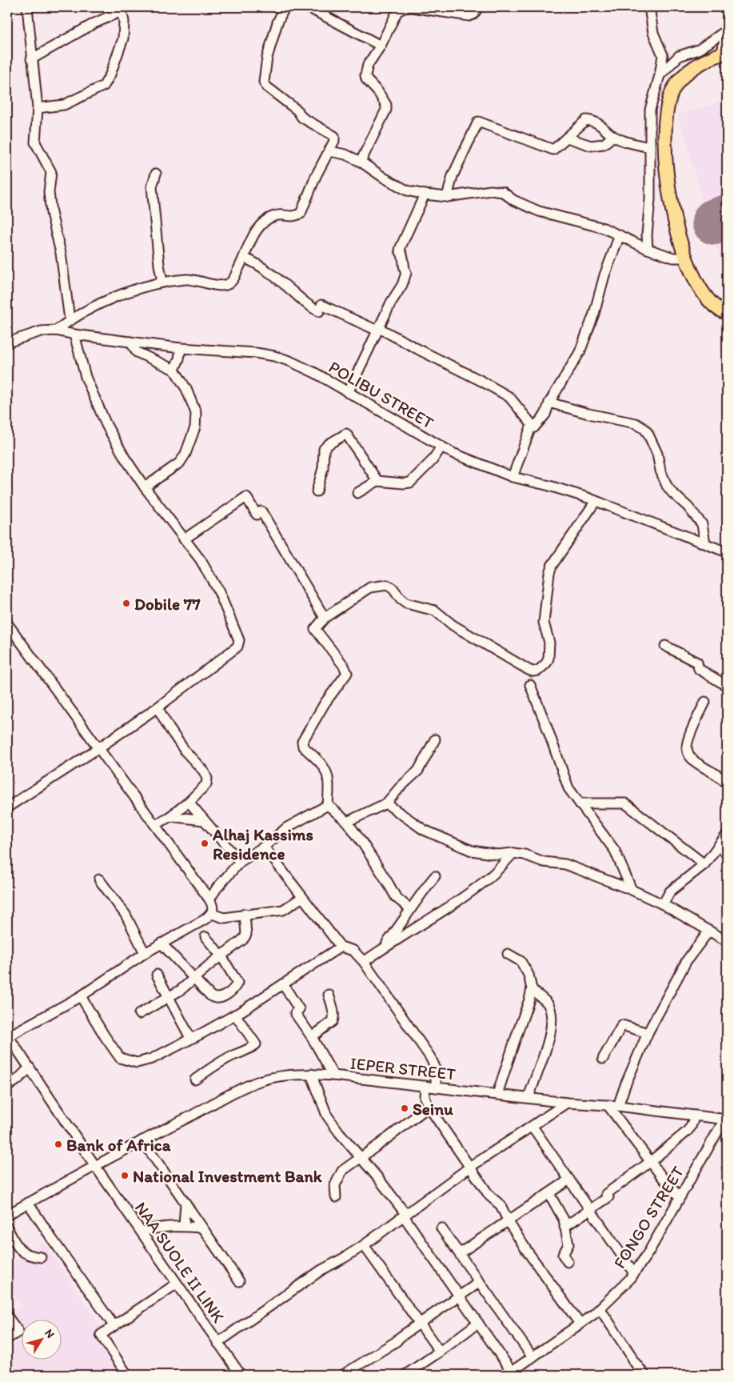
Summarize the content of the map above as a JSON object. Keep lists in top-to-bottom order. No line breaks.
{"streets":{"street":["POLIBU STREET","IEPER STREET","FONGO STREET","NAA SUOLE II LINK"]},"crossings":[["IEPER STREET","FONGO STREET"],["IEPER STREET","NAA SUOLE II LINK"]],"places":["Dobile 77","Alhaj Kassims Residence","Seinu","Bank of Africa","National Investment Bank"],"north":"top right"}
